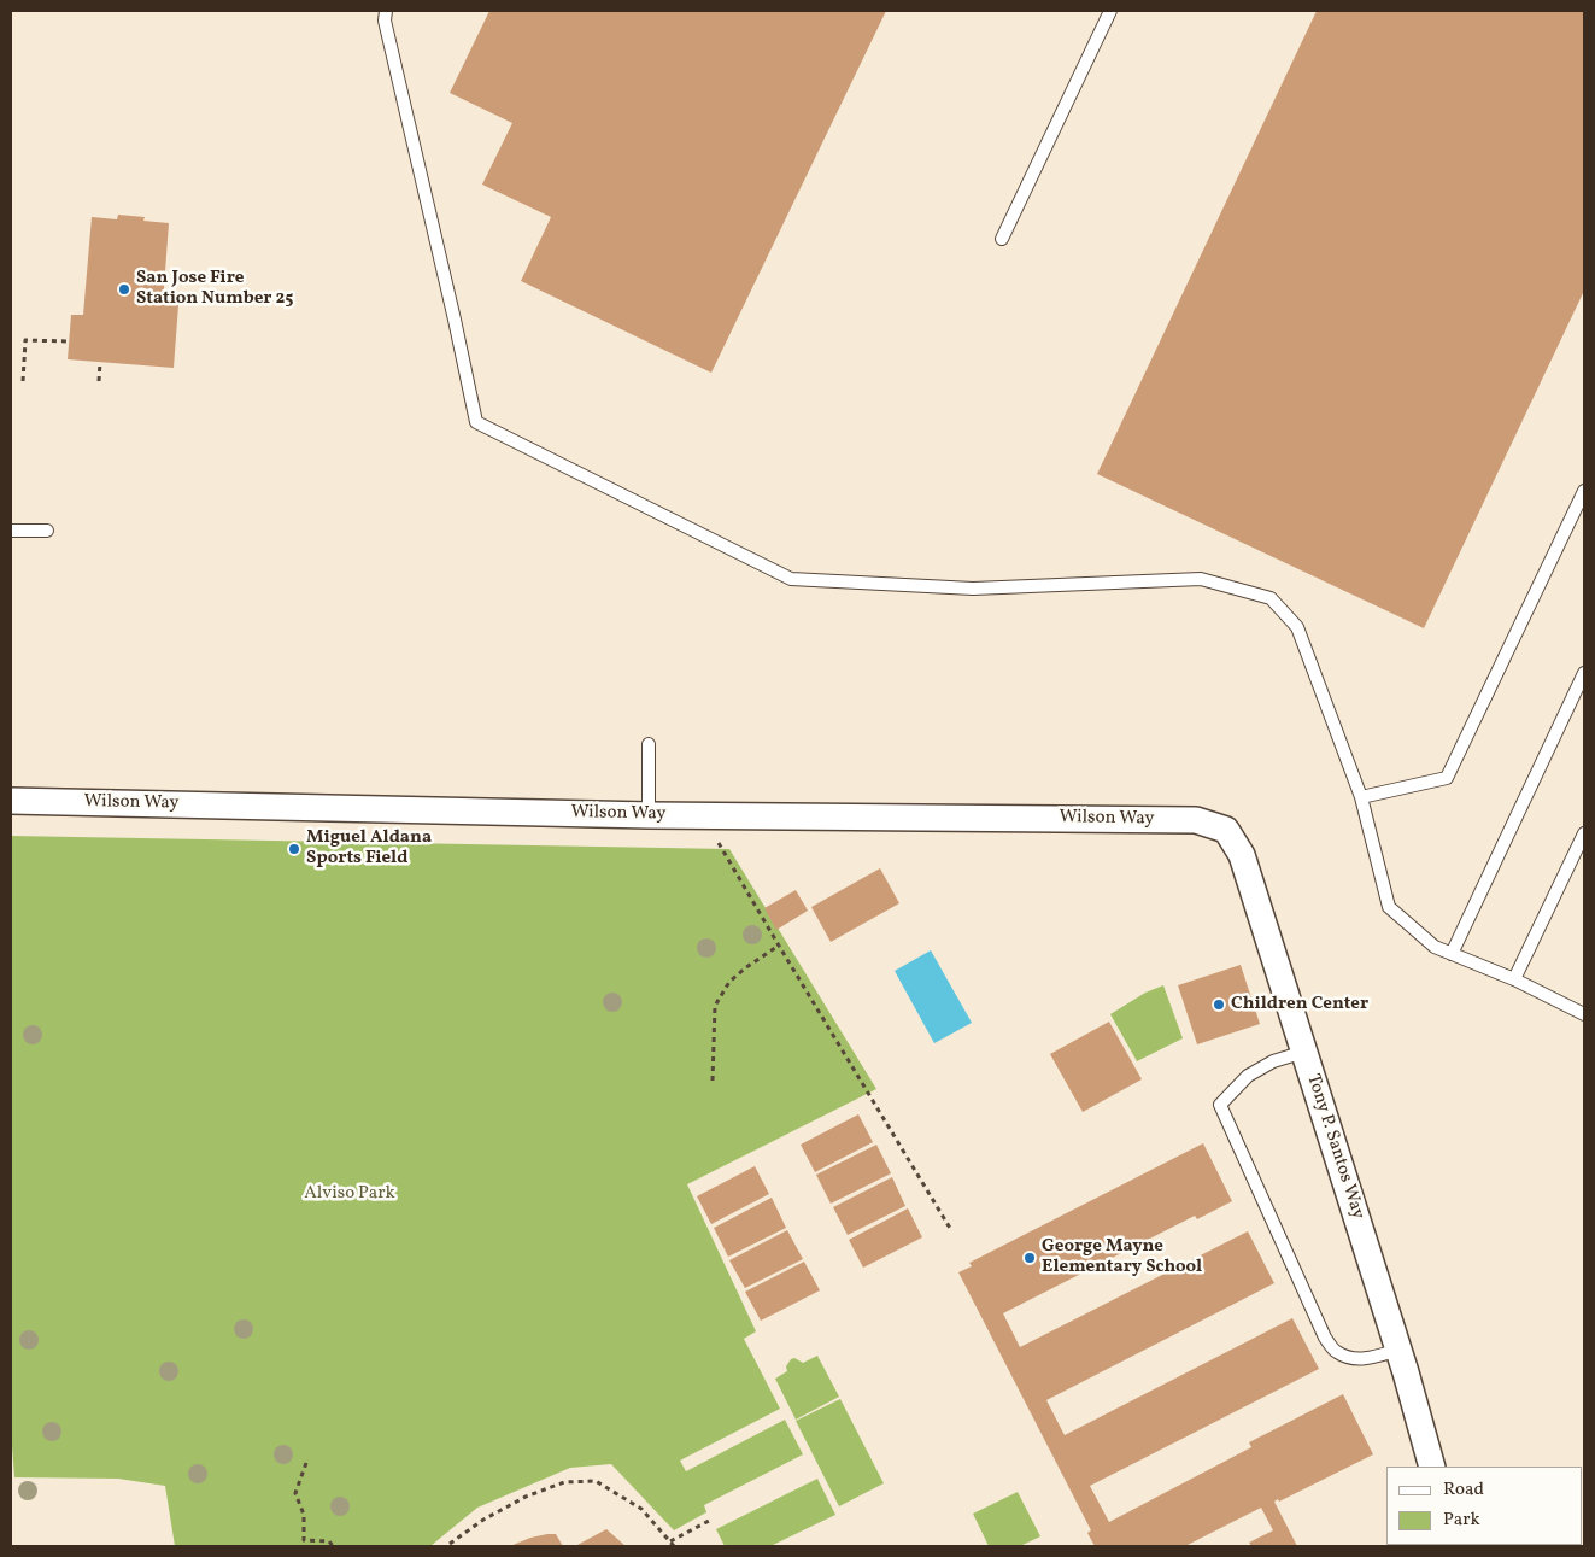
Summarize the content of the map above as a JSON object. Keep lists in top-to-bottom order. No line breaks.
{"streets":{"street":["Wilson Way","Tony P. Santos Way"]},"crossings":[["Wilson Way","Tony P. Santos Way"]],"parks":["Alviso Park"],"places":["San Jose Fire Station Number 25","Miguel Aldana Sports Field","Children Center","George Mayne Elementary School"],"legend":["Road","Park"]}
